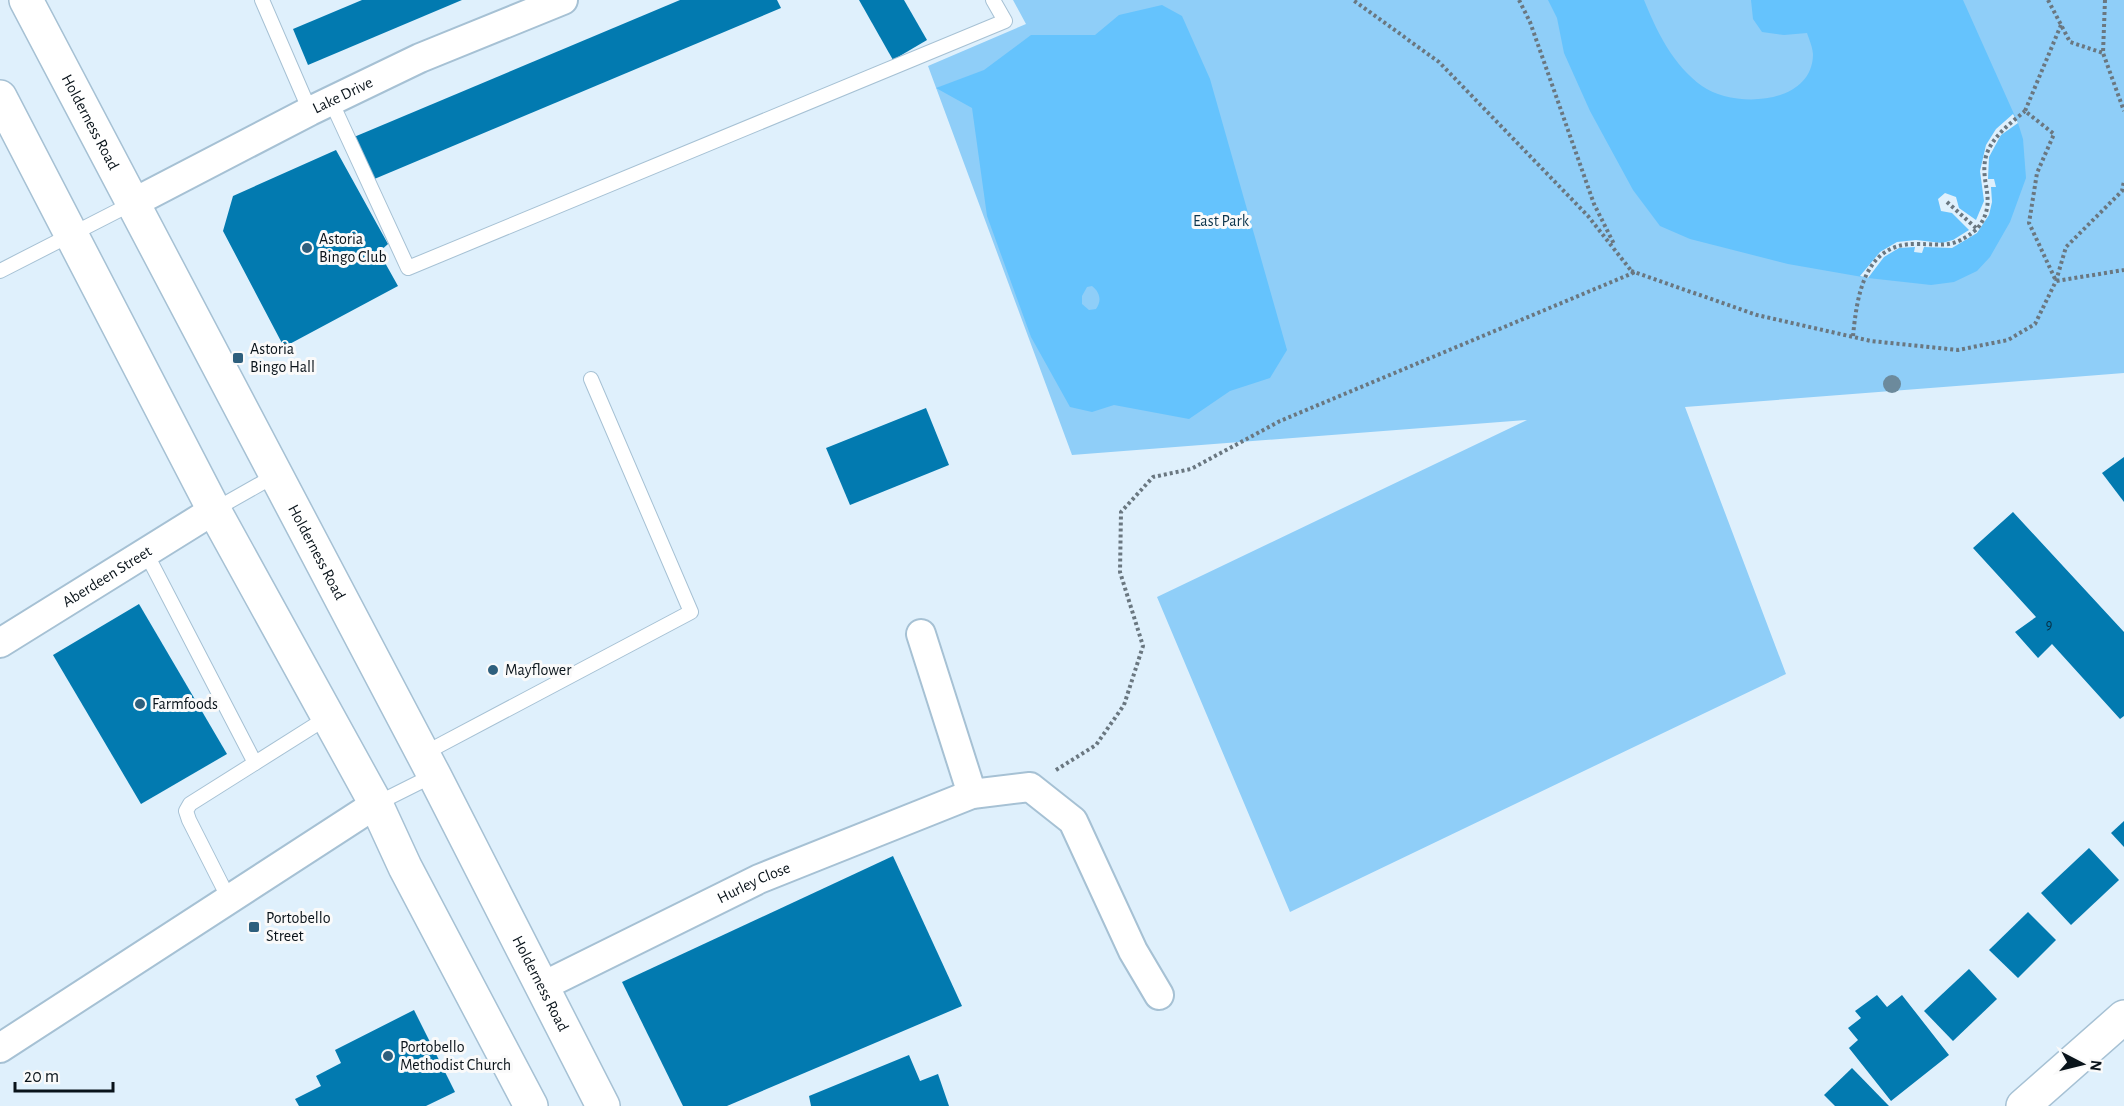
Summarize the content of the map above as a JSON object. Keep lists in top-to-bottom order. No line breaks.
{"streets":{"main road":["Holderness Road"],"street":["Lake Drive","Aberdeen Street","Hurley Close"]},"crossings":[["Lake Drive","Holderness Road"],["Holderness Road","Hurley Close"]],"parks":["East Park"],"places":{"other":["Astoria Bingo Club","Mayflower","Farmfoods","Portobello Methodist Church"],"transit":["Astoria Bingo Hall","Portobello Street"]},"house_numbers":["9"],"scale_bar":"20 m","north":"right"}
